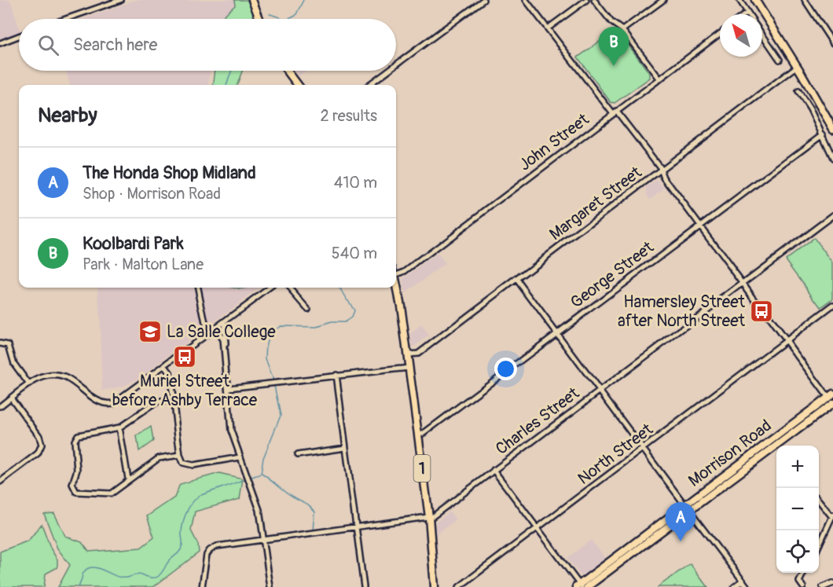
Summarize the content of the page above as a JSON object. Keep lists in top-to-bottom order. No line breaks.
{"streets":{"main road":["Morrison Road","1"],"street":["John Street","Margaret Street","George Street","Charles Street","North Street"]},"crossings":[["Margaret Street","1"],["George Street","1"],["Charles Street","1"]],"places":{"bus stop":["Hamersley Street after North Street","Muriel Street before Ashby Terrace"],"school or university":["La Salle College"]},"north":"top left","page":{"search":"Search here","pins":["B","A"],"heading":["Nearby","2 results"],"list":[{"mark":"A","name":"The Honda Shop Midland","note":"Shop · Morrison Road","value":"410 m"},{"mark":"B","name":"Koolbardi Park","note":"Park · Malton Lane","value":"540 m"}],"map_buttons":["+","−"]}}
